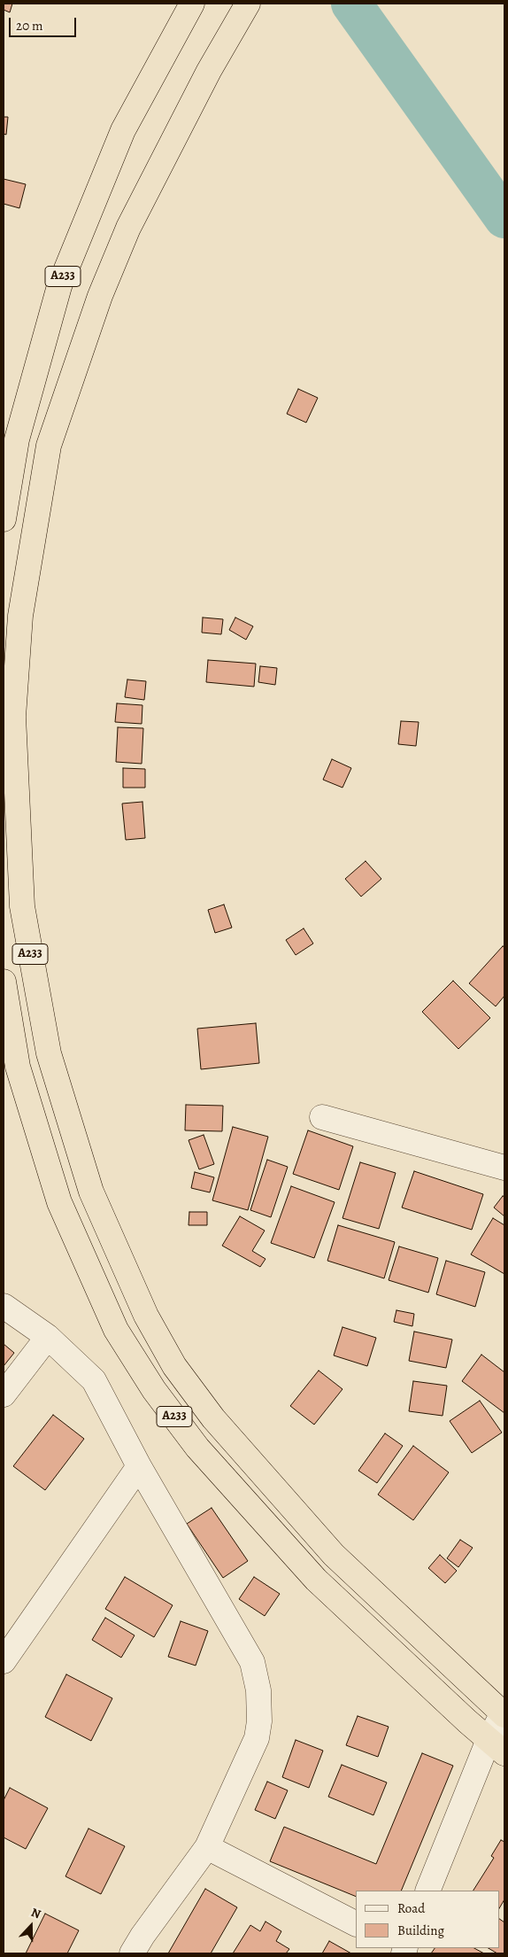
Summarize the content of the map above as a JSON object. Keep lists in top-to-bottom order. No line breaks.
{"streets":{"highway":["A233"]},"legend":["Road","Building"],"scale_bar":"20 m","north":"top"}
